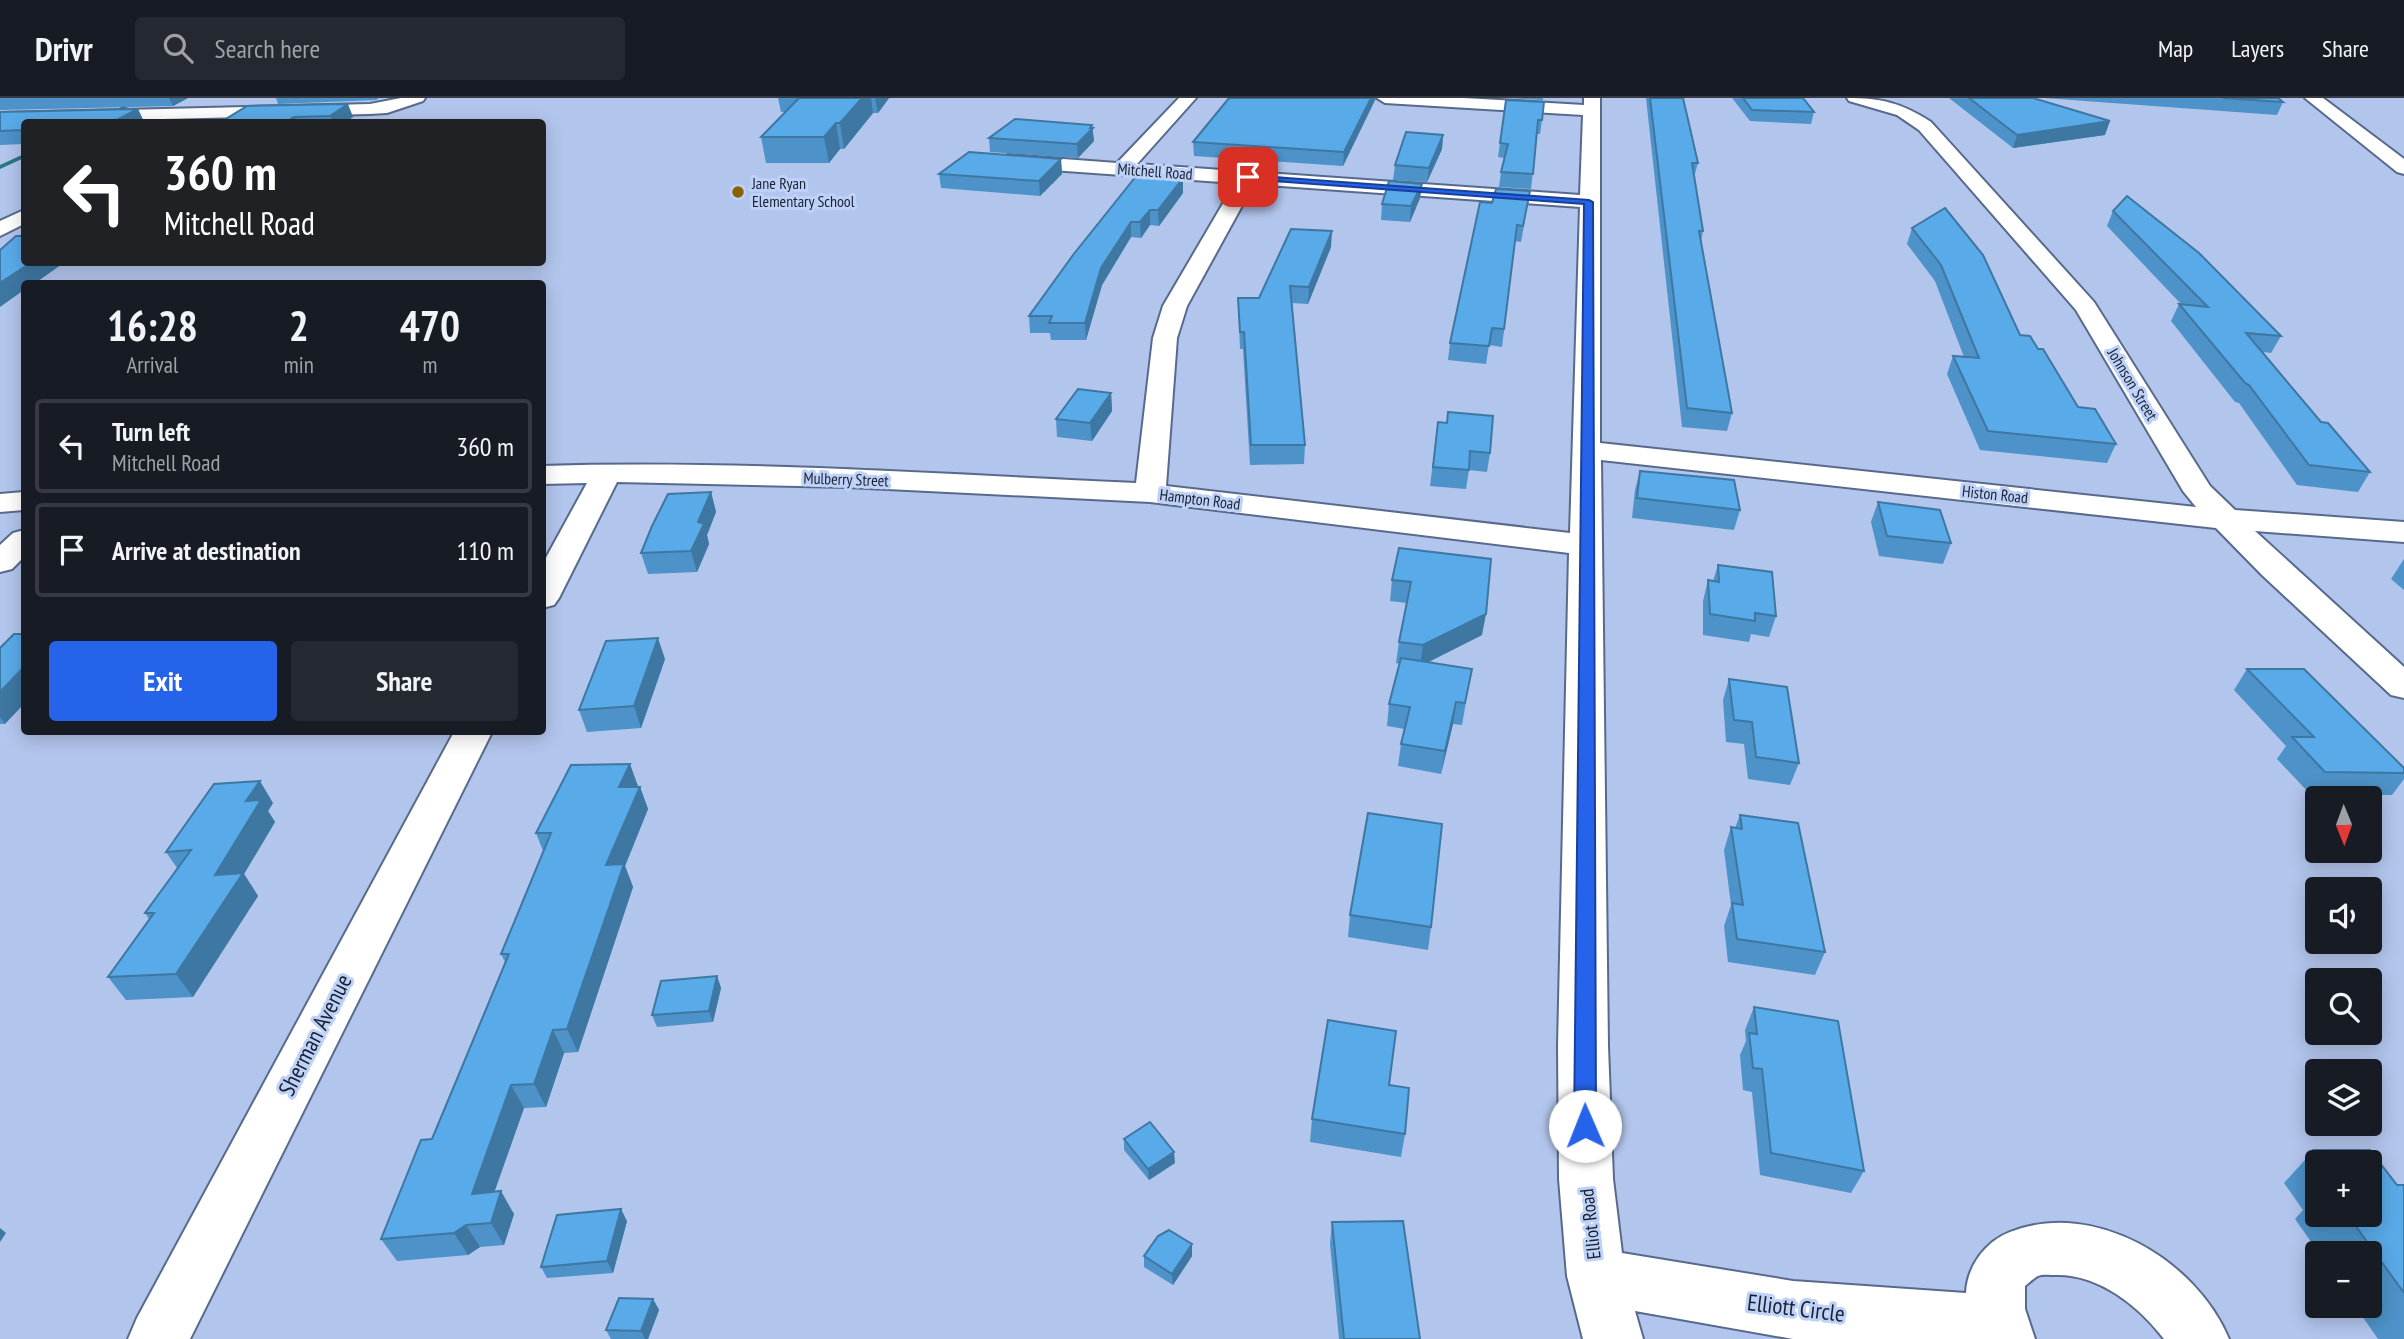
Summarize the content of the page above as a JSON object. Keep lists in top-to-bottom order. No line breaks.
{"streets":{"street":["Mitchell Road","Johnson Street","Mulberry Street","Histon Road","Hampton Road","Sherman Avenue","Elliot Road","Elliott Circle"]},"crossings":[["Mitchell Road","Hampton Road"],["Mitchell Road","Elliot Road"],["Johnson Street","Histon Road"],["Mulberry Street","Hampton Road"],["Histon Road","Elliot Road"],["Hampton Road","Elliot Road"],["Elliot Road","Elliott Circle"]],"places":["Jane Ryan Elementary School"],"north":"bottom","page":{"header":"Drivr","search":"Search here","nav":["Map","Layers","Share"],"turn":["360 m","Mitchell Road"],"eta":["16:28","Arrival","2","min","470","m"],"list":[{"name":"Turn left","note":"Mitchell Road","value":"360 m"},{"name":"Arrive at destination","value":"110 m"}],"buttons":["Exit","Share"],"map_buttons":["+","−"]}}
